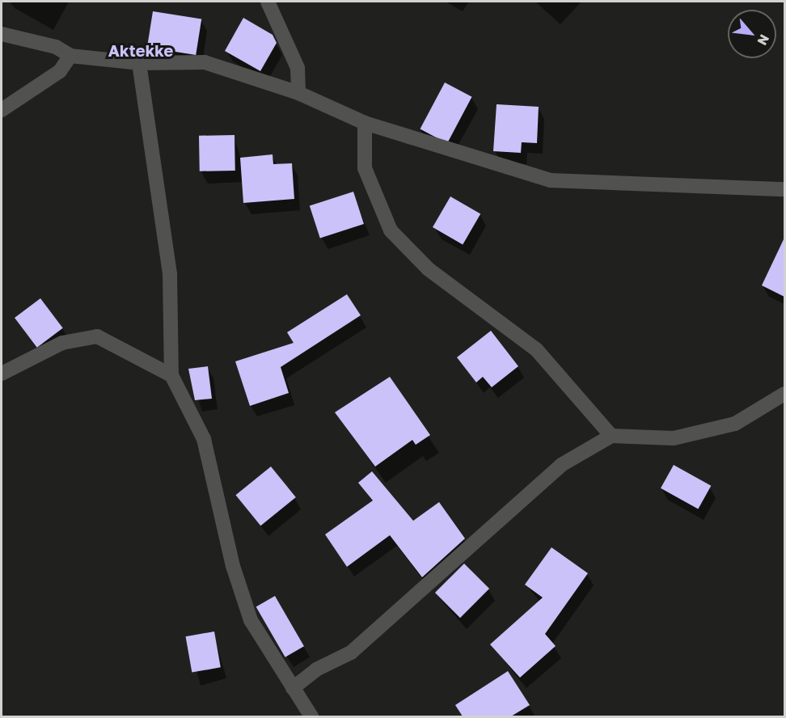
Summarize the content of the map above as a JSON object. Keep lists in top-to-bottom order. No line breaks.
{"districts":["Aktekke"],"north":"bottom right"}
